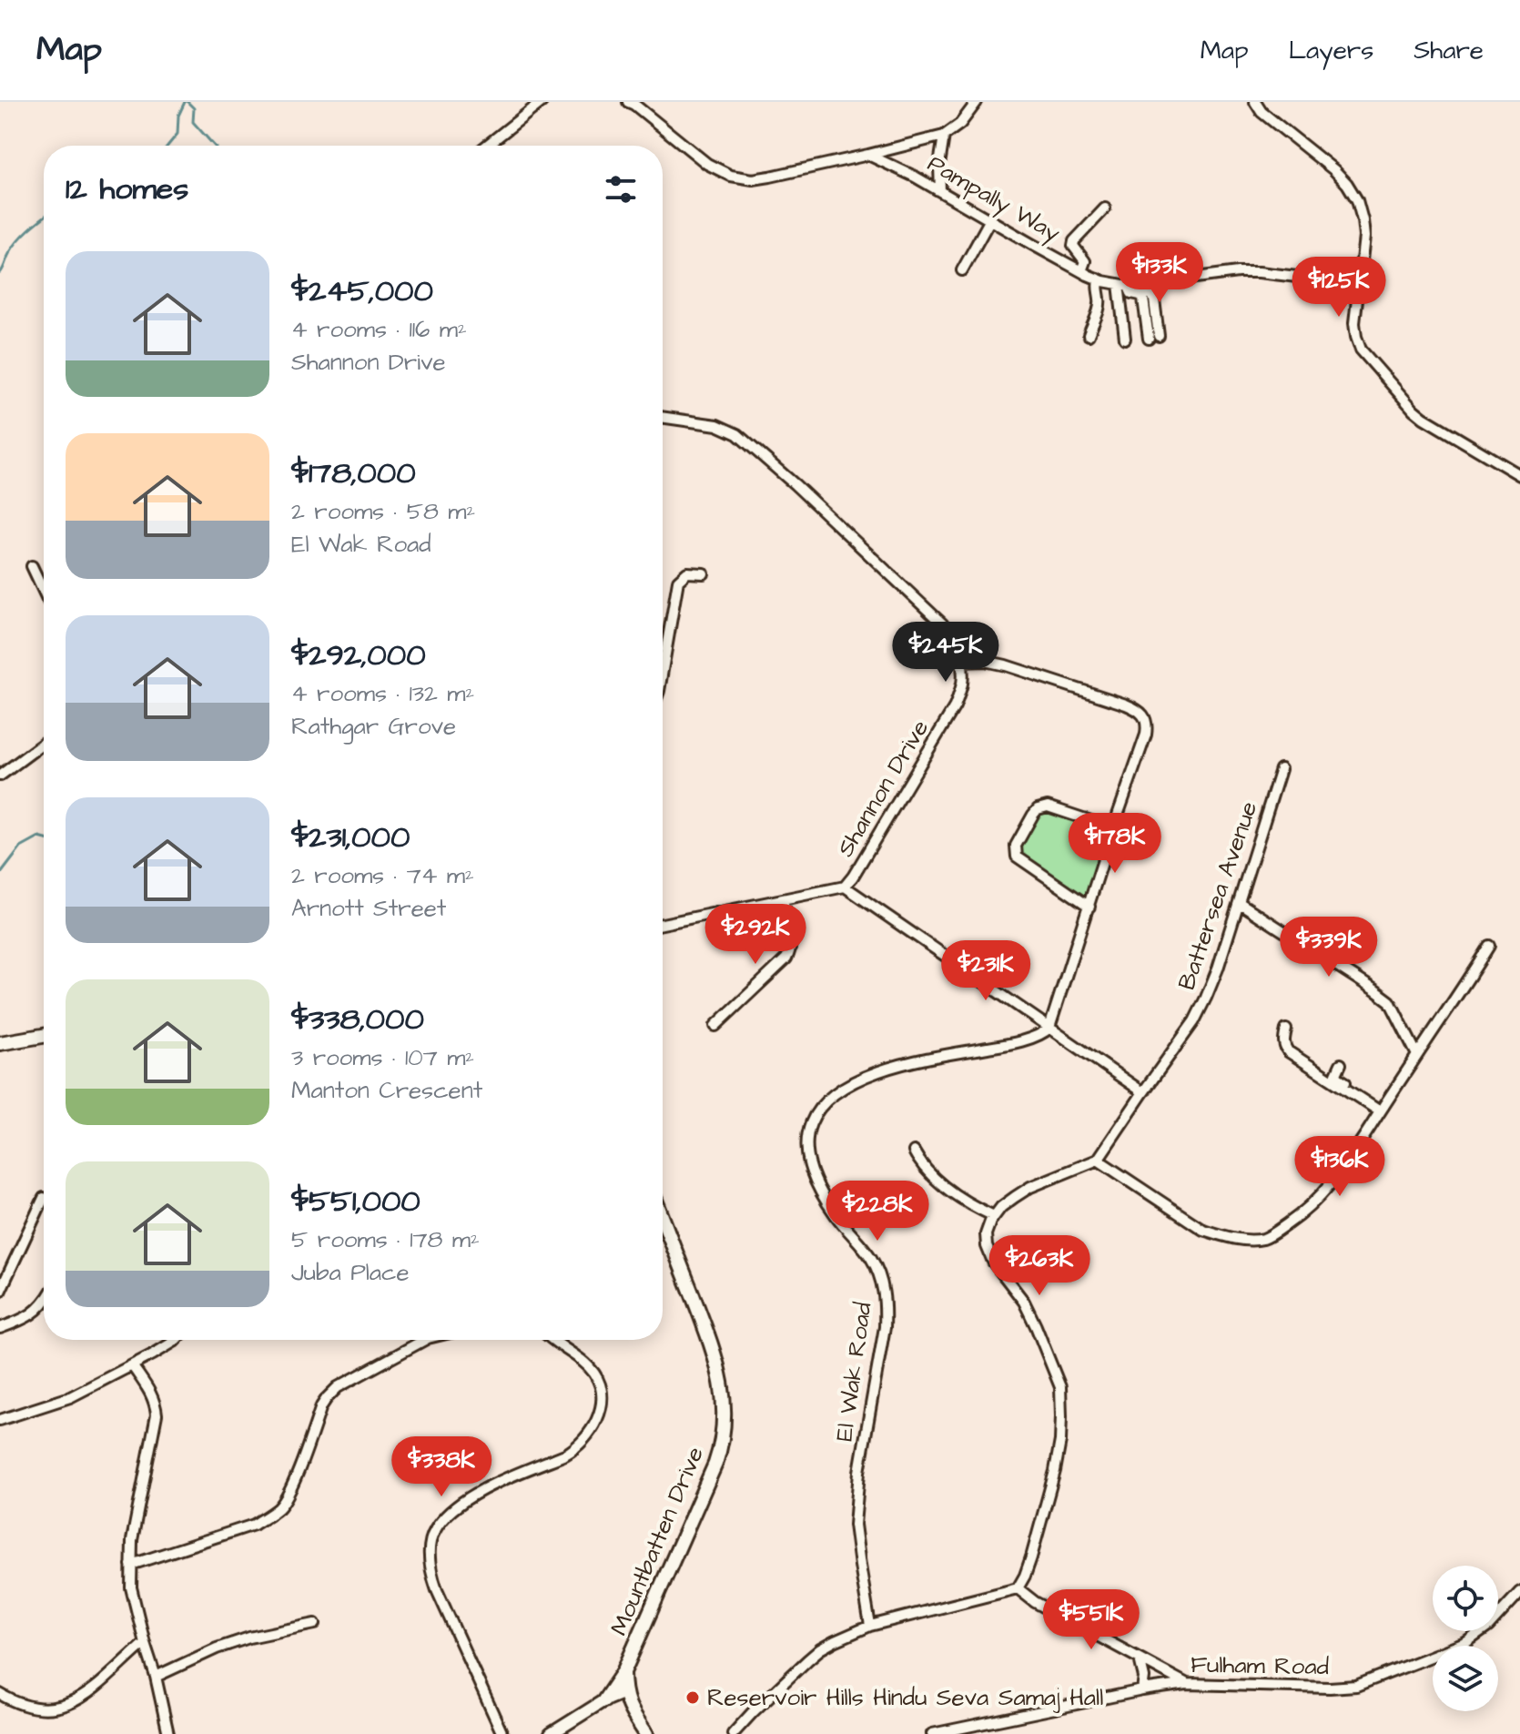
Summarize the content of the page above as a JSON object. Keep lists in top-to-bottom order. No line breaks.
{"streets":{"main road":["Mountbatten Drive"],"street":["Pampally Way","Shannon Drive","Battersea Avenue","El Wak Road","Fulham Road"]},"places":["Reservoir Hills Hindu Seva Samaj Hall"],"page":{"header":"Map","nav":["Map","Layers","Share"],"heading":"12 homes","list":[{"name":"$245,000","note":"4 rooms · 116 m² · Shannon Drive"},{"name":"$178,000","note":"2 rooms · 58 m² · El Wak Road"},{"name":"$292,000","note":"4 rooms · 132 m² · Rathgar Grove"},{"name":"$231,000","note":"2 rooms · 74 m² · Arnott Street"},{"name":"$338,000","note":"3 rooms · 107 m² · Manton Crescent"},{"name":"$551,000","note":"5 rooms · 178 m² · Juba Place"}],"price":["$133K","$125K","$245K","$178K","$292K","$339K","$231K","$136K","$228K","$263K","$338K","$551K"]}}
